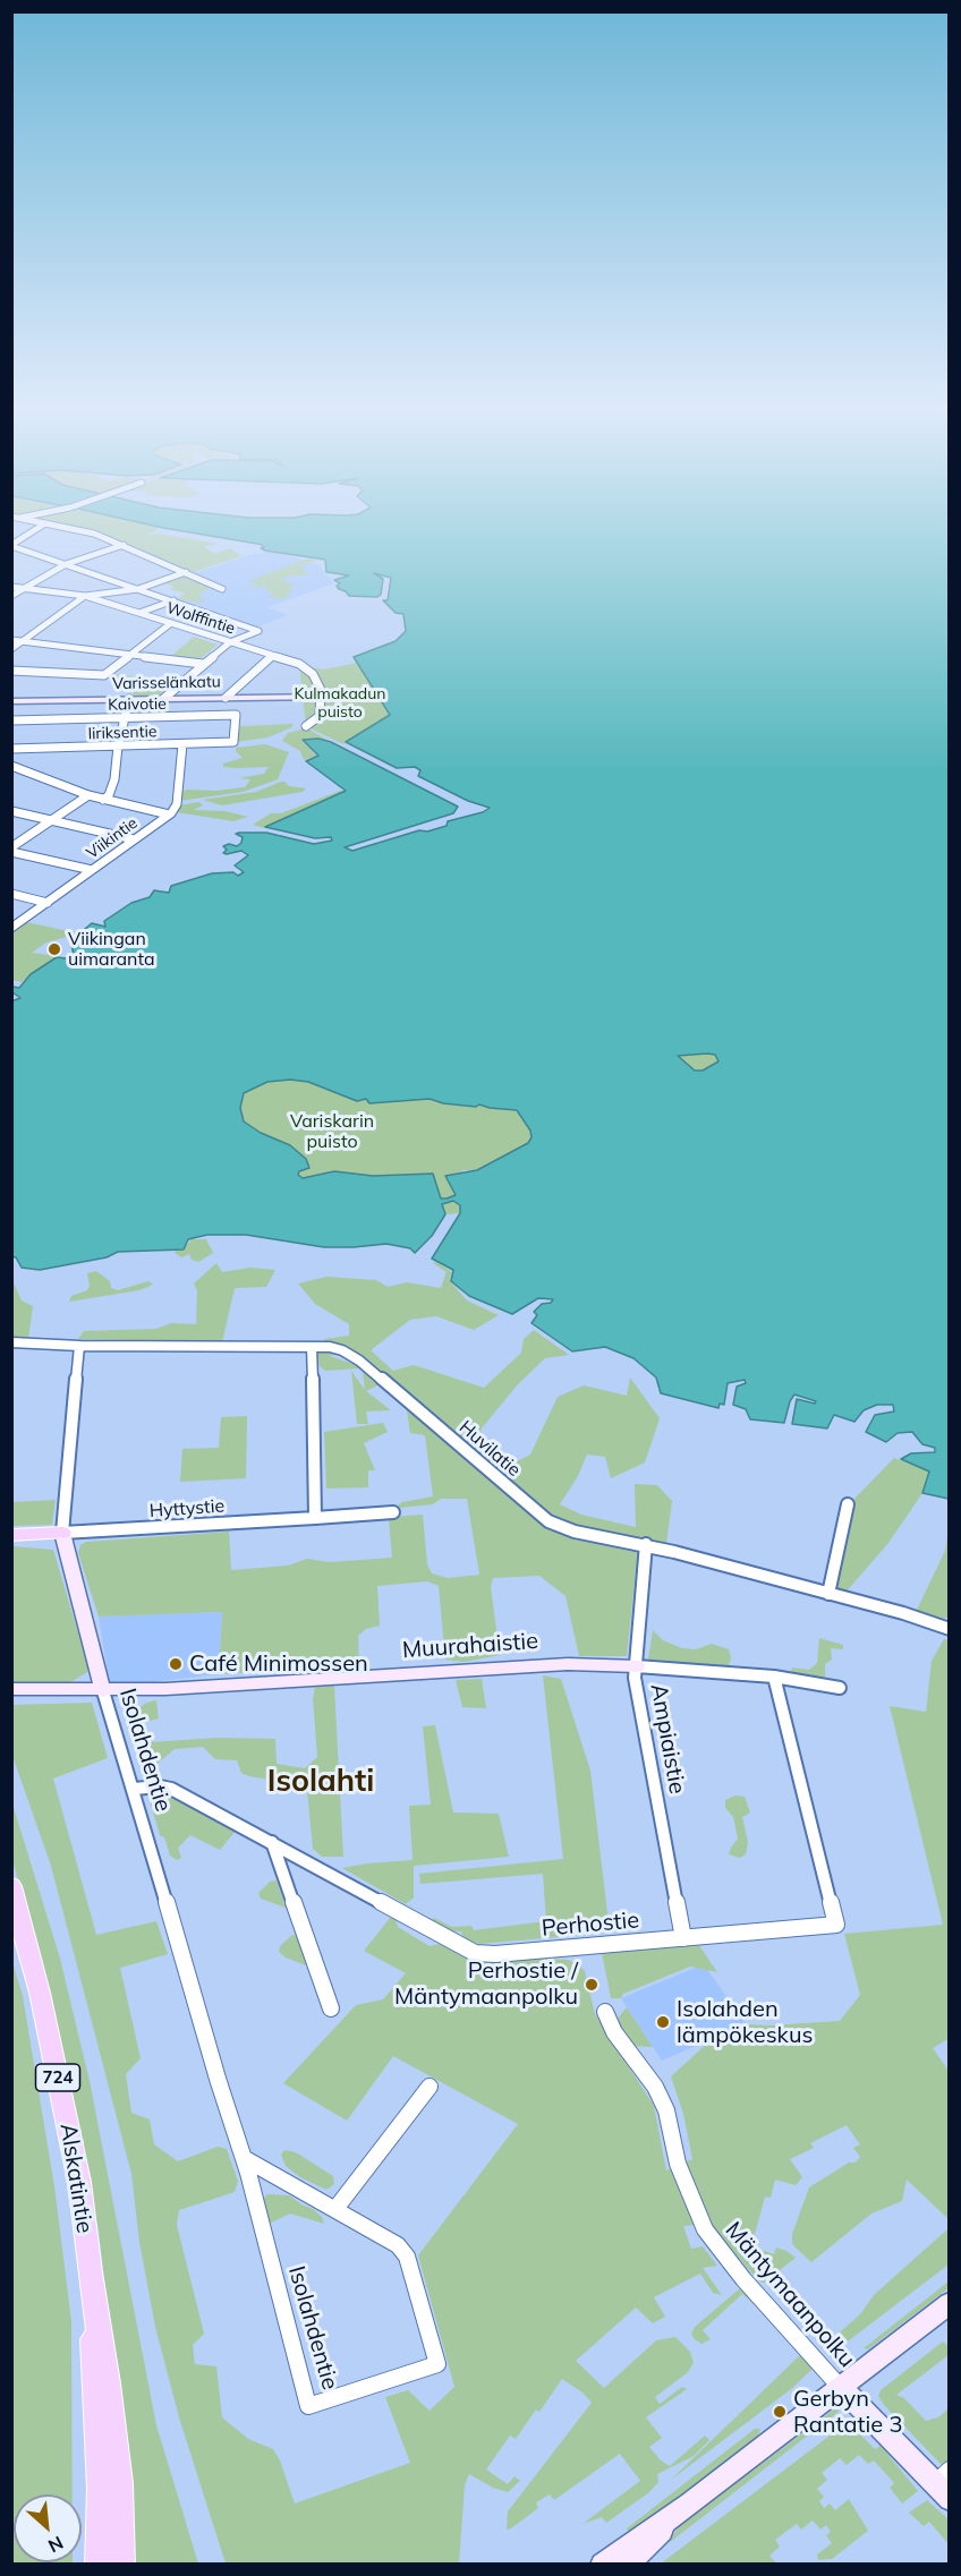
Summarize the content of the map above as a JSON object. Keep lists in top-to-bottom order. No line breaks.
{"streets":{"main road":["724","Alskatintie"],"street":["Wolffintie","Varisselänkatu","Kaivotie","Iiriksentie","Viikintie","Huvilatie","Hyttystie","Muurahaistie","Ampiaistie","Isolahdentie","Perhostie","Mäntymaanpolku"]},"crossings":[["Wolffintie","Varisselänkatu"],["Kaivotie","Iiriksentie"],["Huvilatie","Ampiaistie"],["Huvilatie","Isolahdentie"],["Hyttystie","Isolahdentie"],["Muurahaistie","Ampiaistie"],["Muurahaistie","Isolahdentie"],["Ampiaistie","Perhostie"],["Isolahdentie","Perhostie"]],"districts":["Isolahti"],"parks":["Kulmakadun puisto","Variskarin puisto"],"places":["Viikingan uimaranta","Café Minimossen","Perhostie / Mäntymaanpolku","Isolahden lämpökeskus","Gerbyn Rantatie 3"],"north":"bottom right"}
